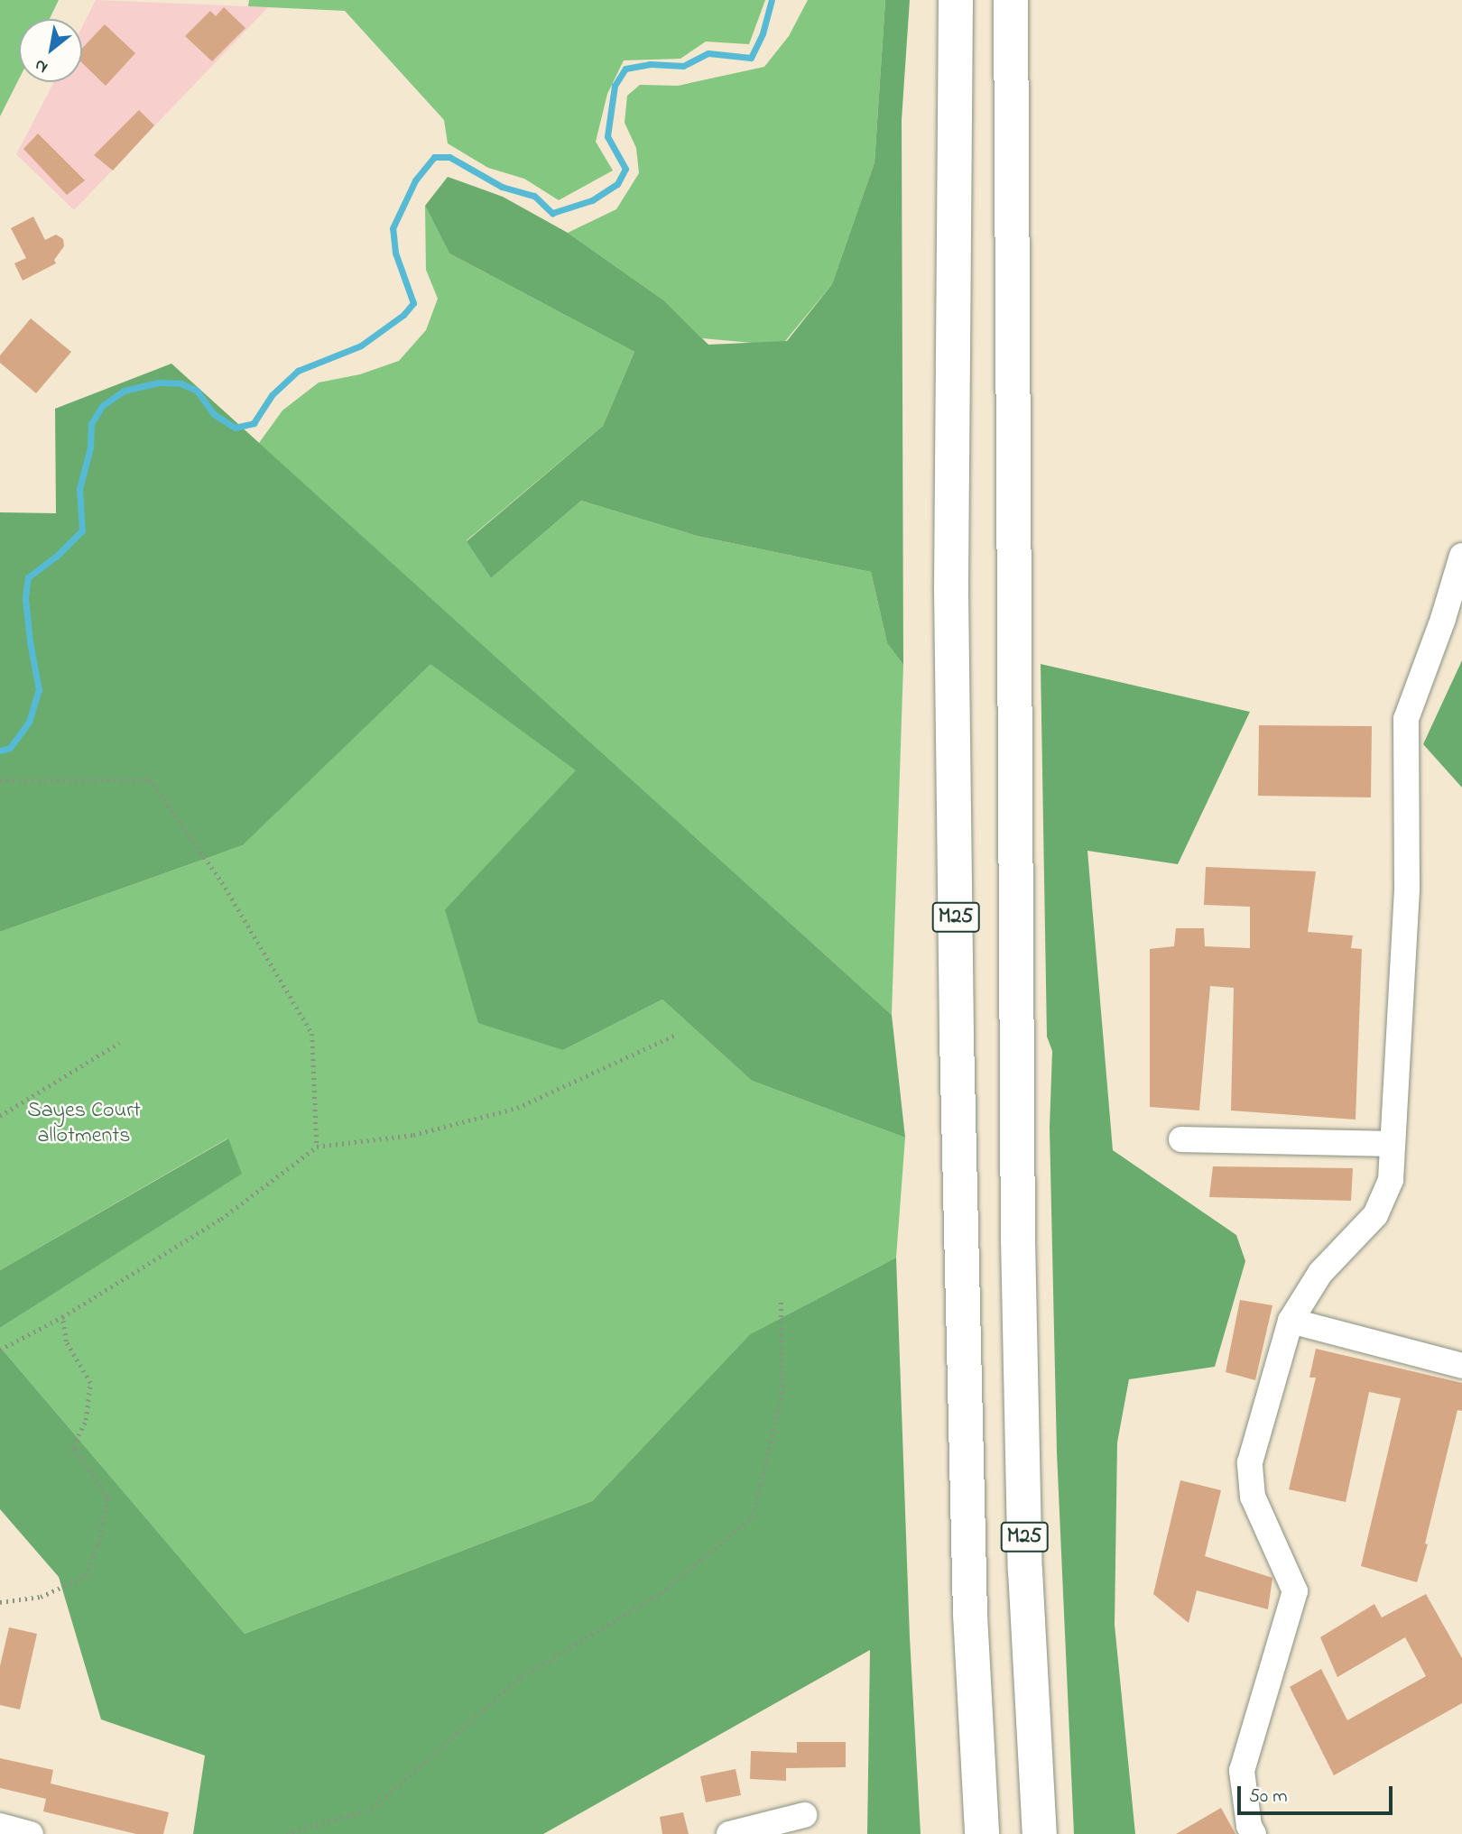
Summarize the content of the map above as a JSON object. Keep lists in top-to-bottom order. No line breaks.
{"streets":{"highway":["M25"]},"parks":["Sayes Court allotments"],"scale_bar":"50 m","north":"bottom left"}
